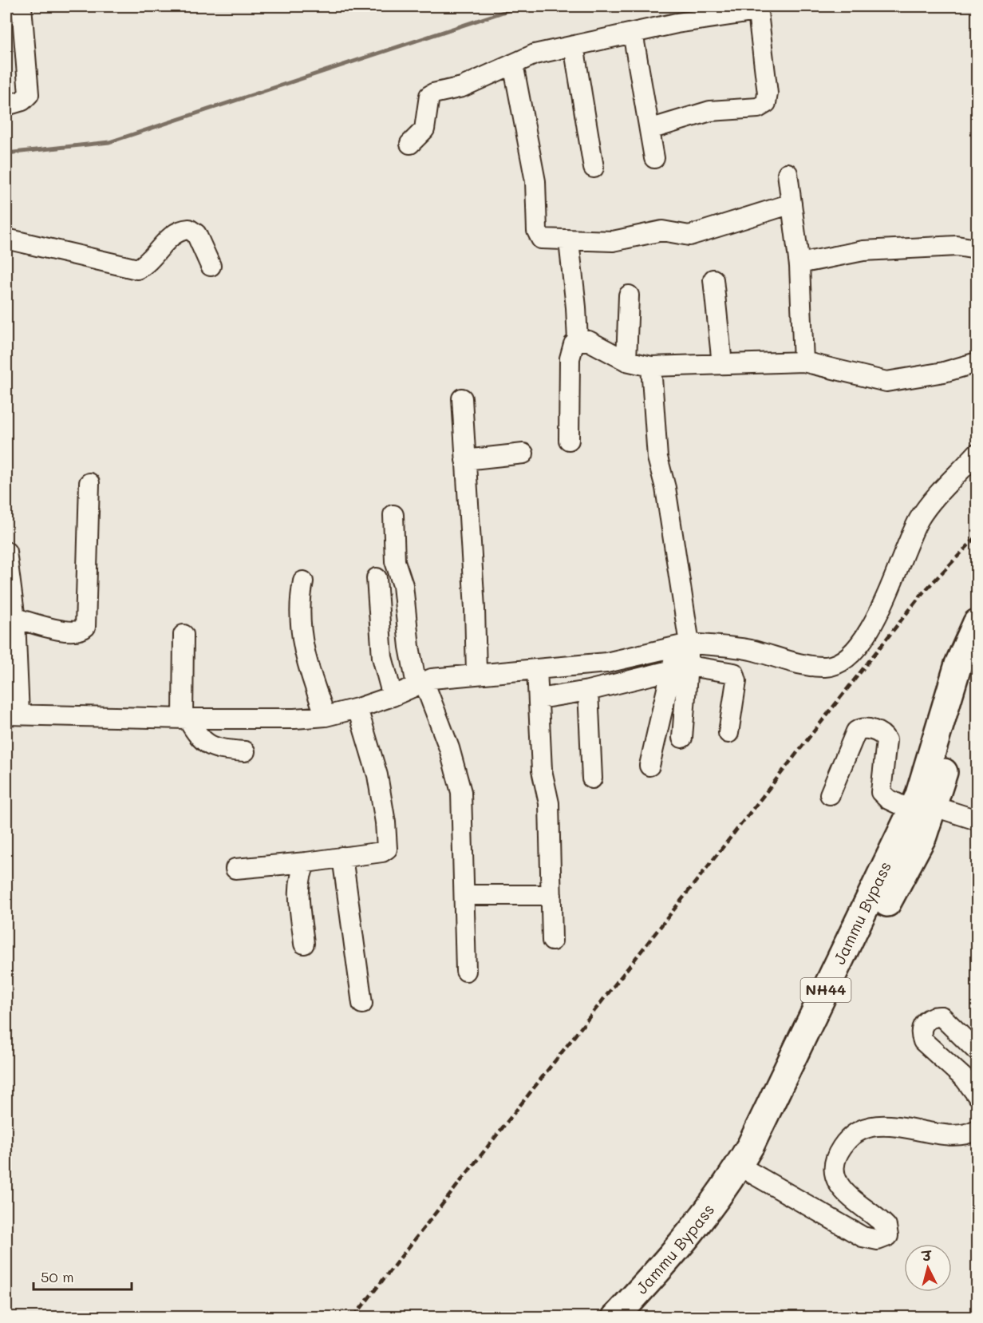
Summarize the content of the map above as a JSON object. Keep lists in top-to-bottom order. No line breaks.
{"streets":{"highway":["Jammu Bypass","NH44"]},"scale_bar":"50 m","north":"top"}
